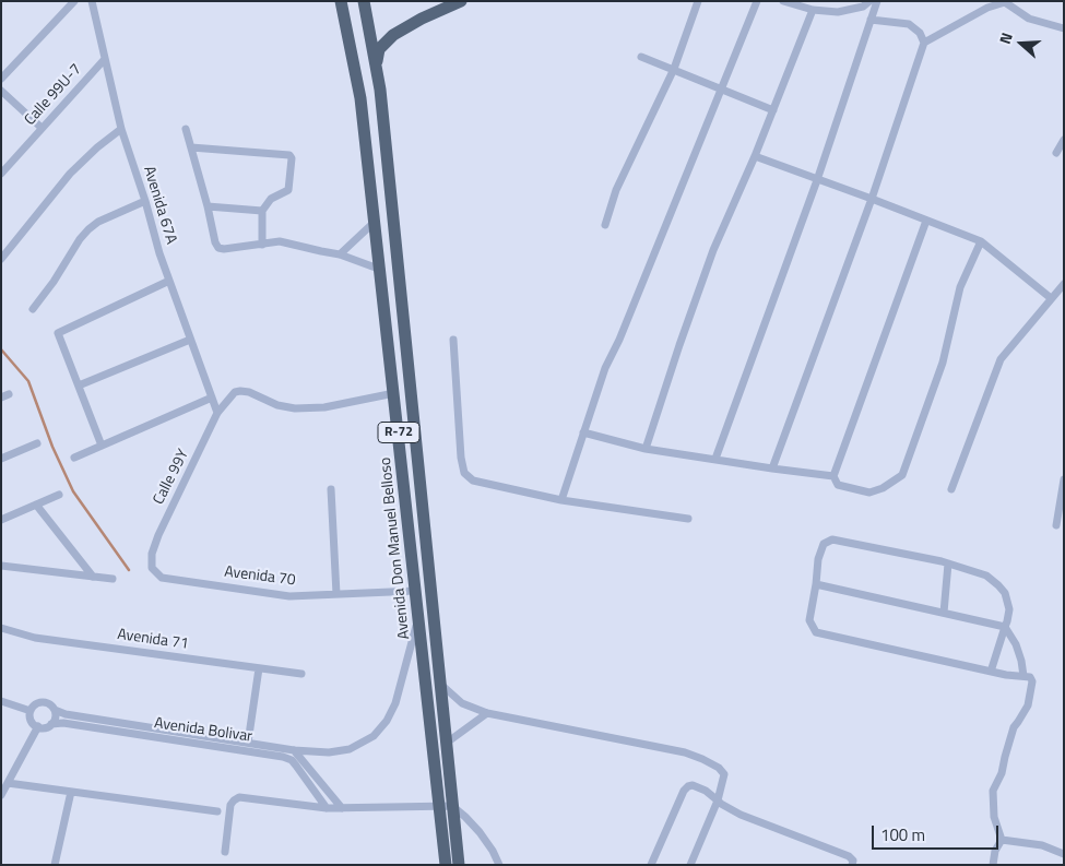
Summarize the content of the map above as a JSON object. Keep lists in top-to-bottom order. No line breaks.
{"streets":{"main road":["R-72","Avenida Don Manuel Belloso"],"street":["Calle 99U-7","Avenida 67A","Calle 99Y","Avenida 70","Avenida 71","Avenida Bolivar"]},"crossings":[["Calle 99U-7","Avenida 67A"],["Avenida 67A","Calle 99Y"],["Calle 99Y","Avenida Don Manuel Belloso"],["Calle 99Y","Avenida 70"],["Avenida Don Manuel Belloso","Avenida 70"]],"scale_bar":"100 m","north":"left"}
